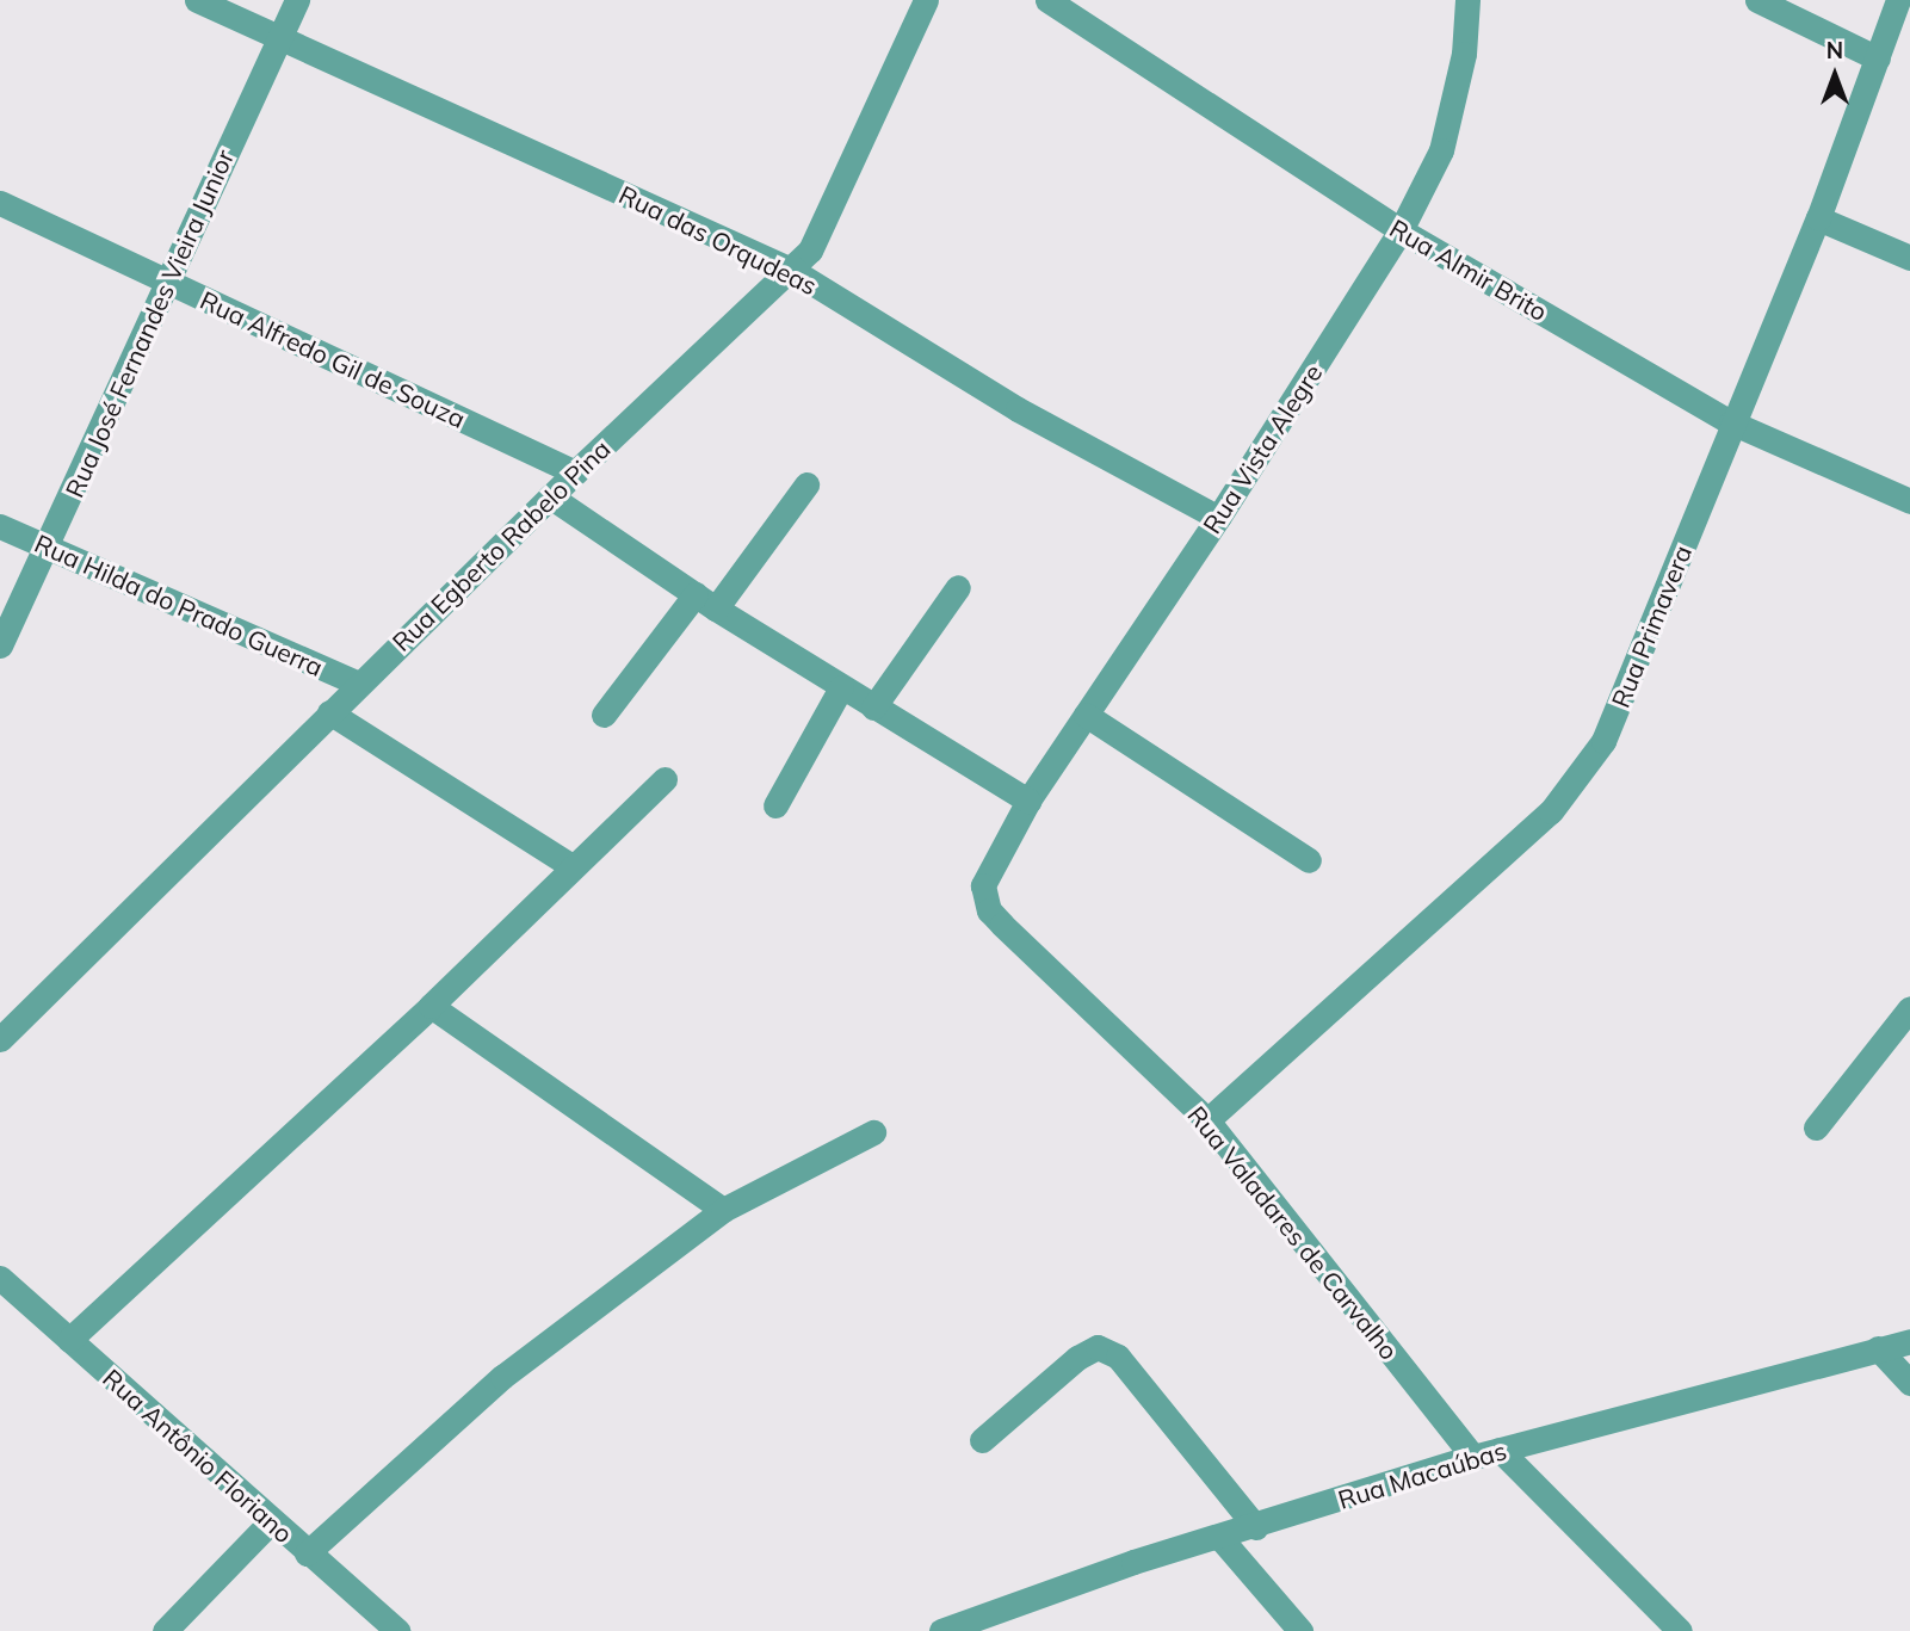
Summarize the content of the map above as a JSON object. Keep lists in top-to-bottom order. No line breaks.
{"streets":{"street":["Rua das Orqudeas","Rua Almir Brito","Rua José Fernandes Vieira Junior","Rua Alfredo Gil de Souza","Rua Vista Alegre","Rua Egberto Rabelo Pina","Rua Hilda do Prado Guerra","Rua Primavera","Rua Valadares de Carvalho","Rua Antônio Floriano","Rua Macaúbas"]},"crossings":[["Rua das Orqudeas","Rua José Fernandes Vieira Junior"],["Rua das Orqudeas","Rua Vista Alegre"],["Rua das Orqudeas","Rua Egberto Rabelo Pina"],["Rua Almir Brito","Rua Vista Alegre"],["Rua Almir Brito","Rua Primavera"],["Rua José Fernandes Vieira Junior","Rua Alfredo Gil de Souza"],["Rua José Fernandes Vieira Junior","Rua Hilda do Prado Guerra"],["Rua Alfredo Gil de Souza","Rua Egberto Rabelo Pina"],["Rua Vista Alegre","Rua Valadares de Carvalho"],["Rua Egberto Rabelo Pina","Rua Hilda do Prado Guerra"],["Rua Primavera","Rua Valadares de Carvalho"],["Rua Valadares de Carvalho","Rua Macaúbas"]],"north":"top"}
